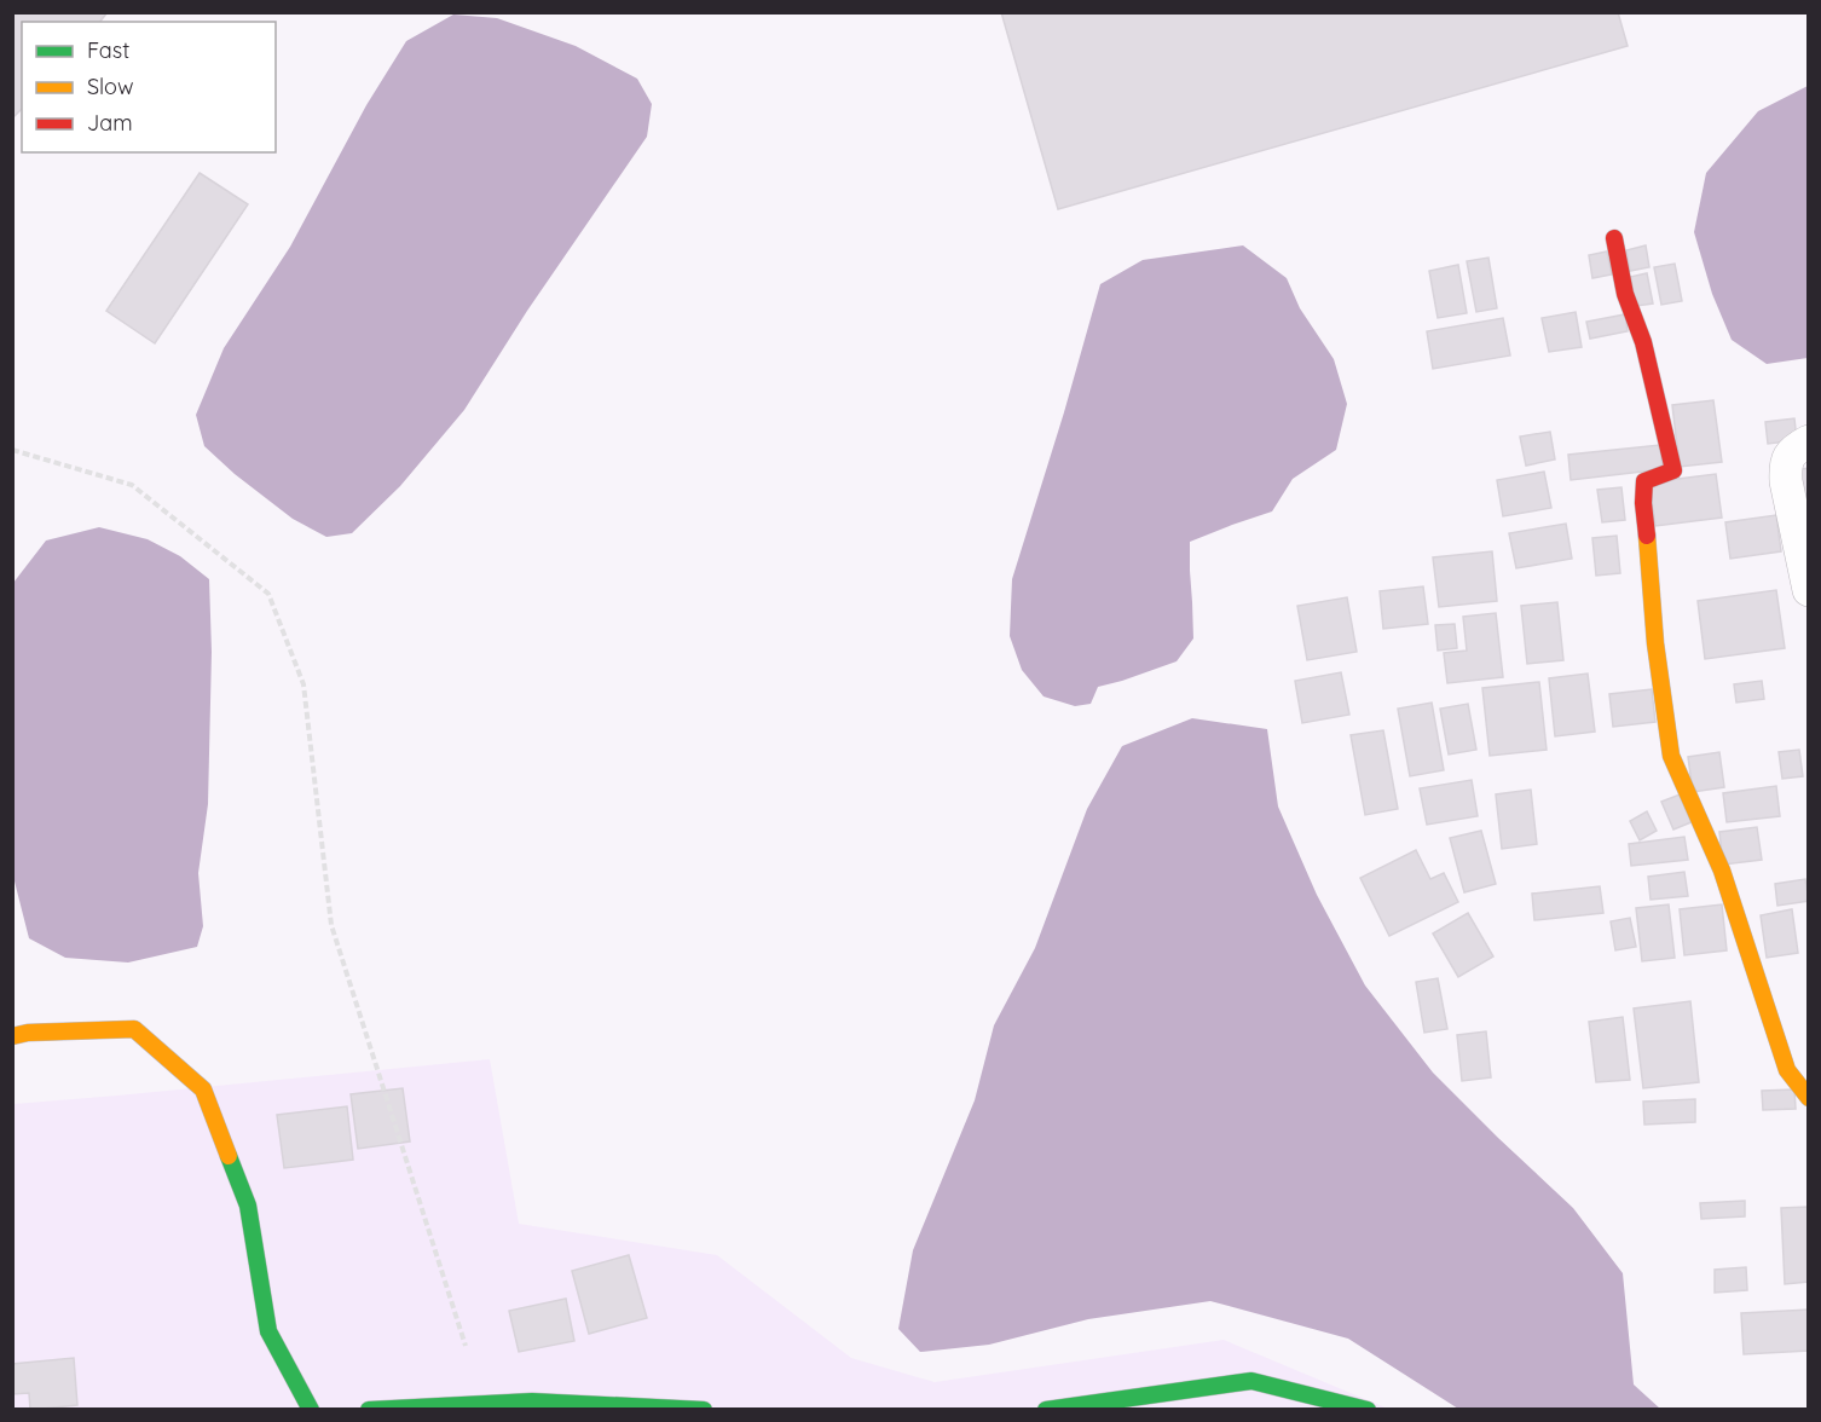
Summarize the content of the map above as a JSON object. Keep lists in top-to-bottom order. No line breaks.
{"legend":["Fast","Slow","Jam"]}
